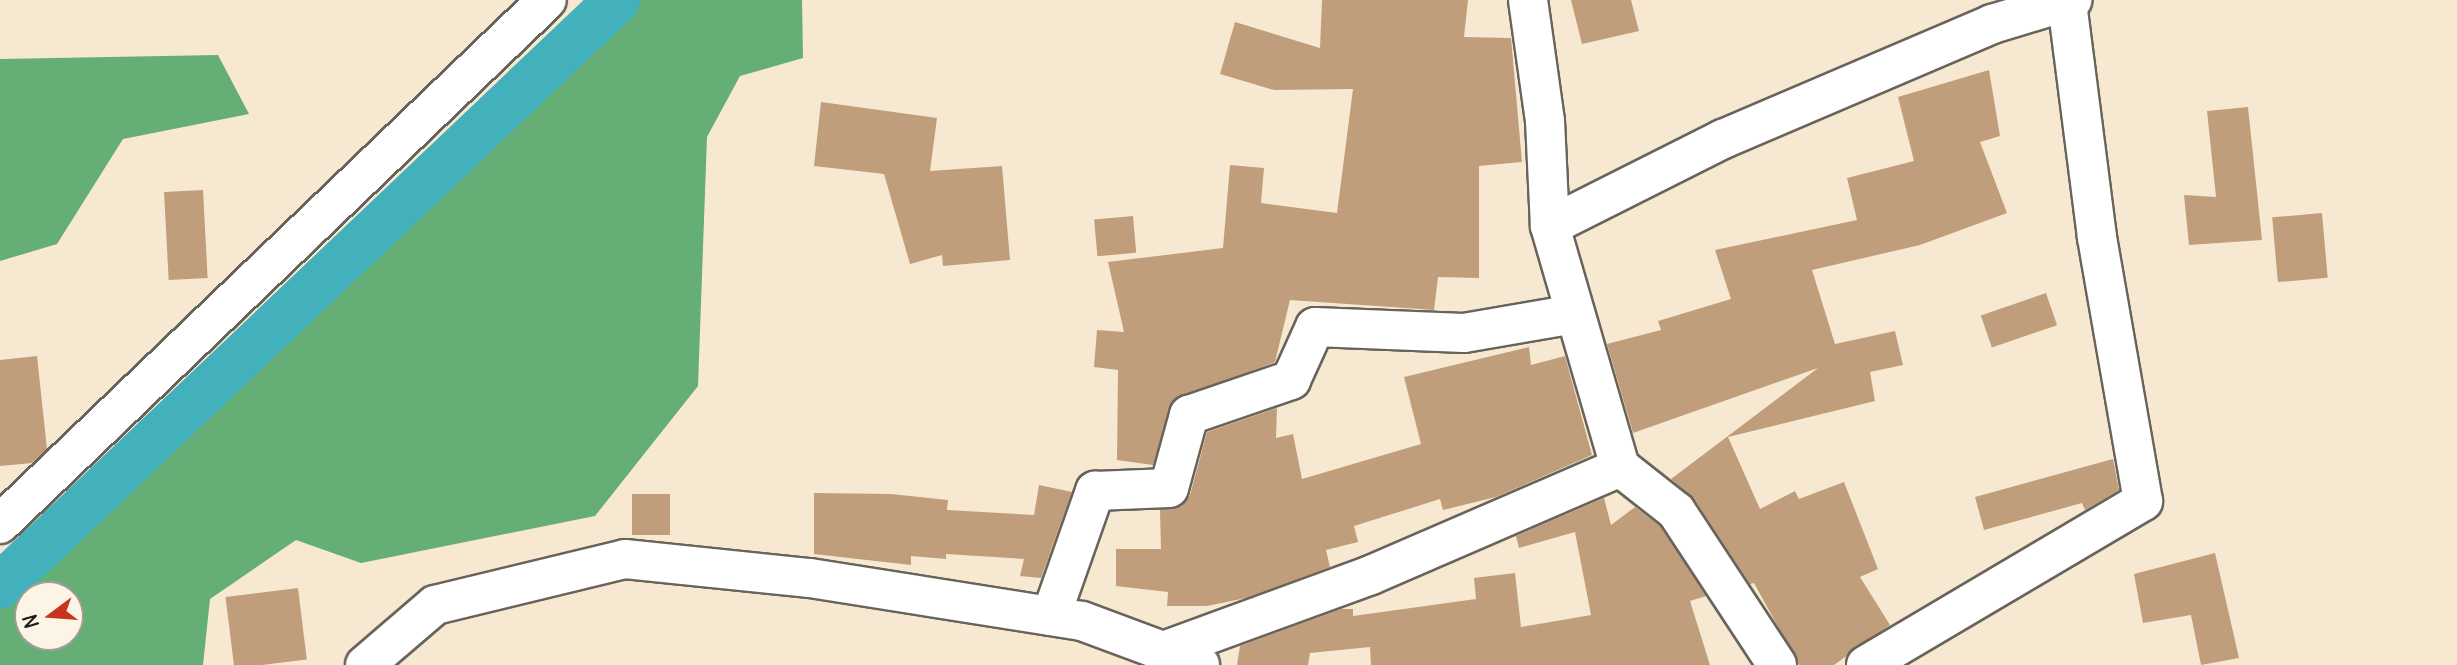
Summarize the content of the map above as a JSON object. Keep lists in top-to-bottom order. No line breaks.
{"north":"left"}
